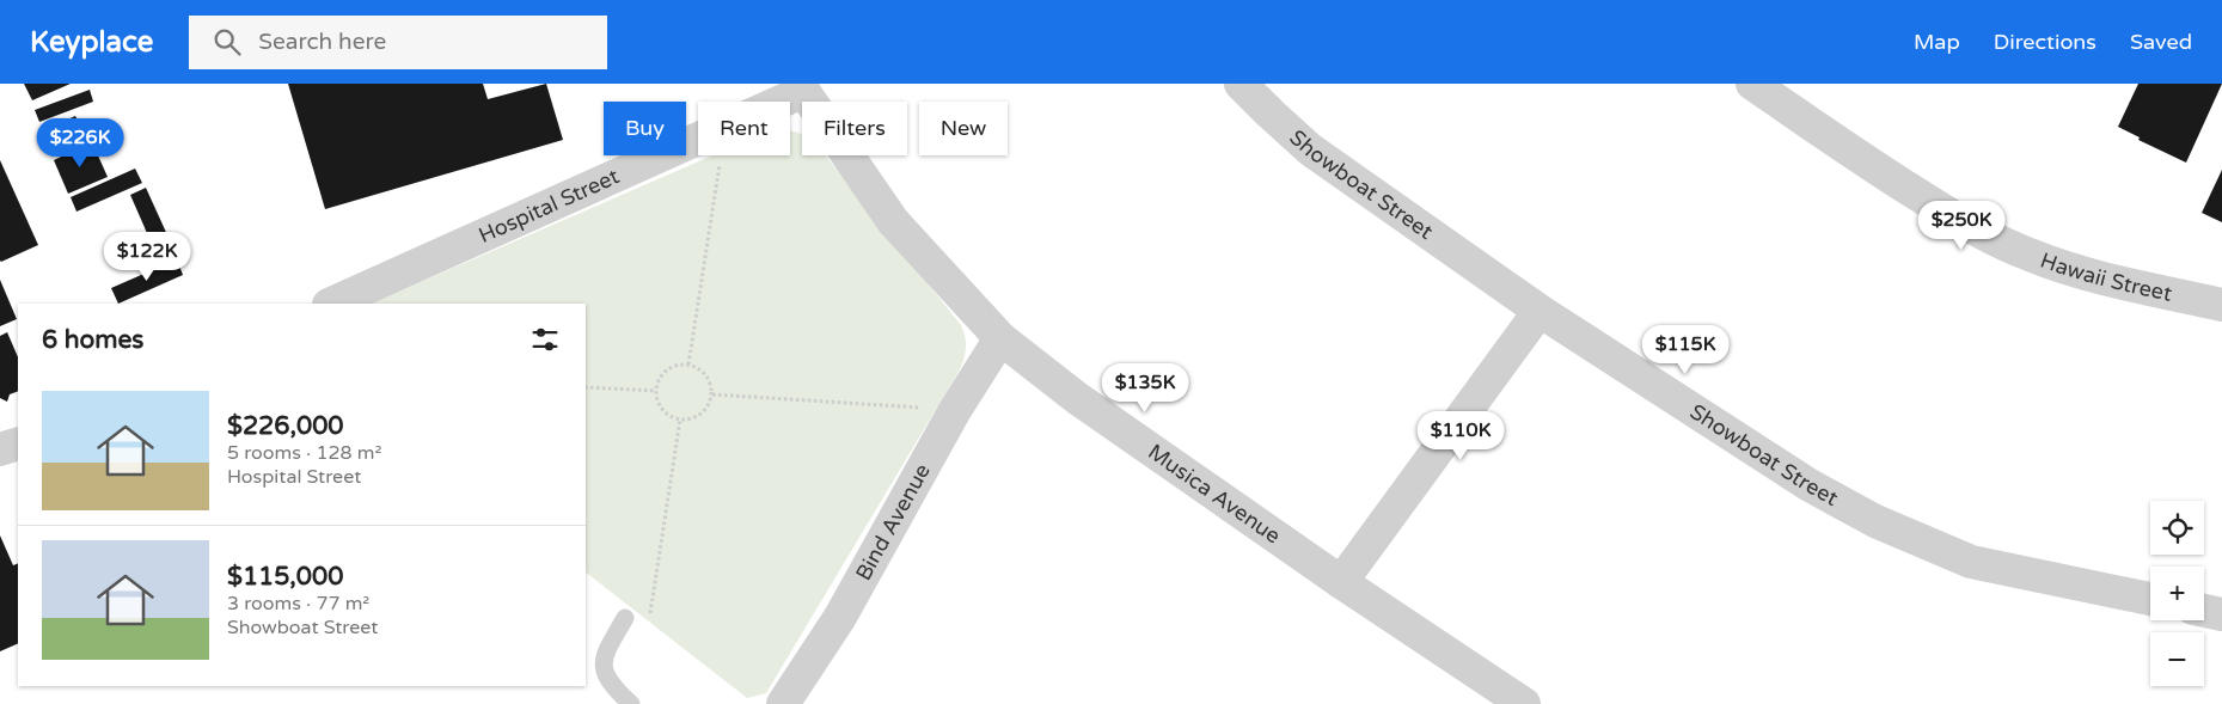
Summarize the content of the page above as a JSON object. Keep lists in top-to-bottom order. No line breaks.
{"streets":{"street":["Showboat Street","Hospital Street","Hawaii Street","Musica Avenue","Bind Avenue"]},"crossings":[["Hospital Street","Musica Avenue"],["Musica Avenue","Bind Avenue"]],"page":{"header":"Keyplace","search":"Search here","nav":["Map","Directions","Saved"],"chip":["Buy","Rent","Filters","New"],"price":["$226K","$250K","$122K","$115K","$135K","$110K"],"heading":"6 homes","list":[{"name":"$226,000","note":"5 rooms · 128 m² · Hospital Street"},{"name":"$115,000","note":"3 rooms · 77 m² · Showboat Street"}],"map_buttons":["+","−"]}}
